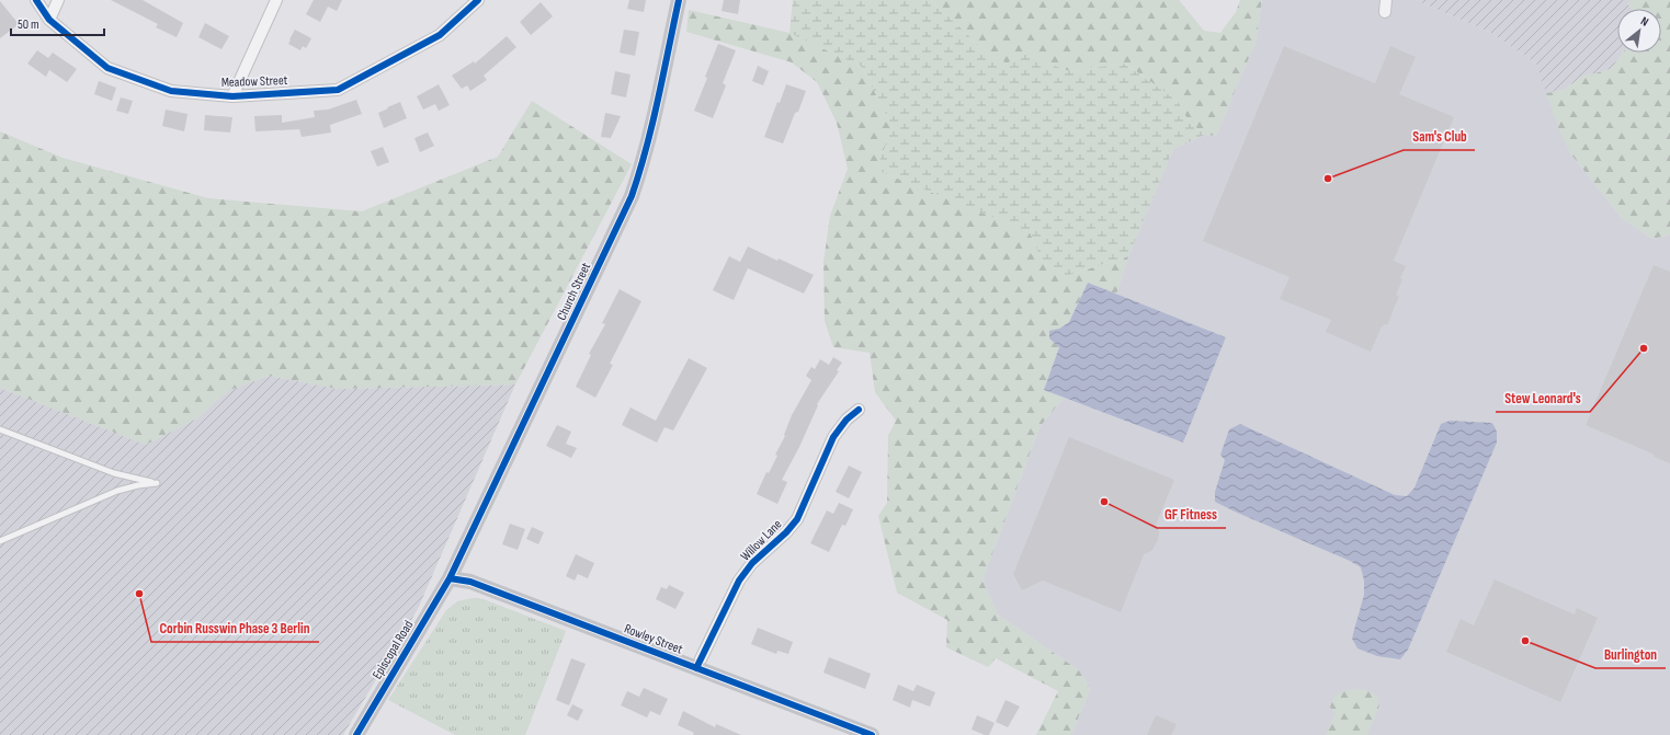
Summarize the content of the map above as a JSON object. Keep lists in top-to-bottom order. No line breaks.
{"streets":{"street":["Meadow Street","Church Street","Willow Lane","Rowley Street","Episcopal Road"]},"crossings":[["Church Street","Rowley Street"],["Church Street","Episcopal Road"],["Willow Lane","Rowley Street"],["Rowley Street","Episcopal Road"]],"places":["Sam's Club","Stew Leonard's","GF Fitness","Corbin Russwin Phase 3 Berlin","Burlington"],"scale_bar":"50 m","north":"top right"}
